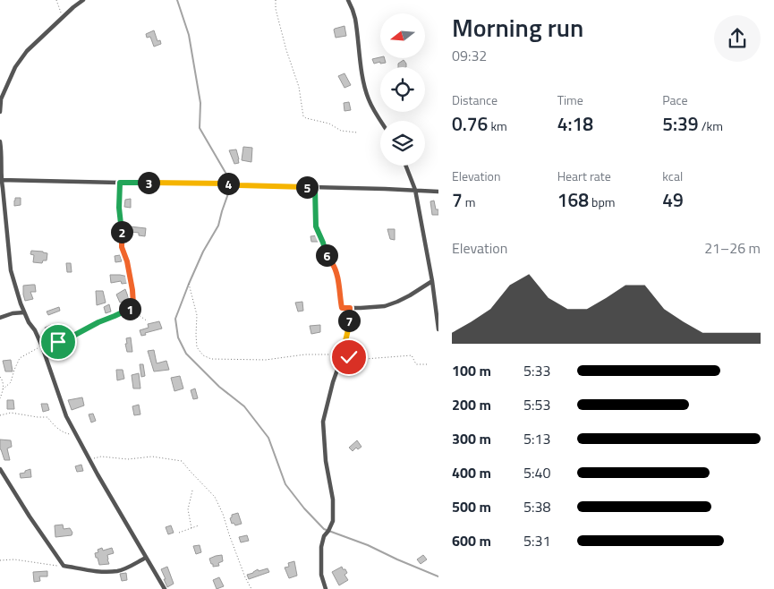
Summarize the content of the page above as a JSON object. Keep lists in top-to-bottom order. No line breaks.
{"north":"left","page":{"heading":["Morning run","09:32"],"stats":[["Distance","0.76 km"],["Time","4:18"],["Pace","5:39 /km"],["Elevation","7 m"],["Heart rate","168 bpm"],["kcal","49"]],"pins":["3","4","5","2","6","1","7"],"chart":["Elevation","21–26 m"],"list":[{"name":"100 m","note":"5:33"},{"name":"200 m","note":"5:53"},{"name":"300 m","note":"5:13"},{"name":"400 m","note":"5:40"},{"name":"500 m","note":"5:38"},{"name":"600 m","note":"5:31"}]}}
